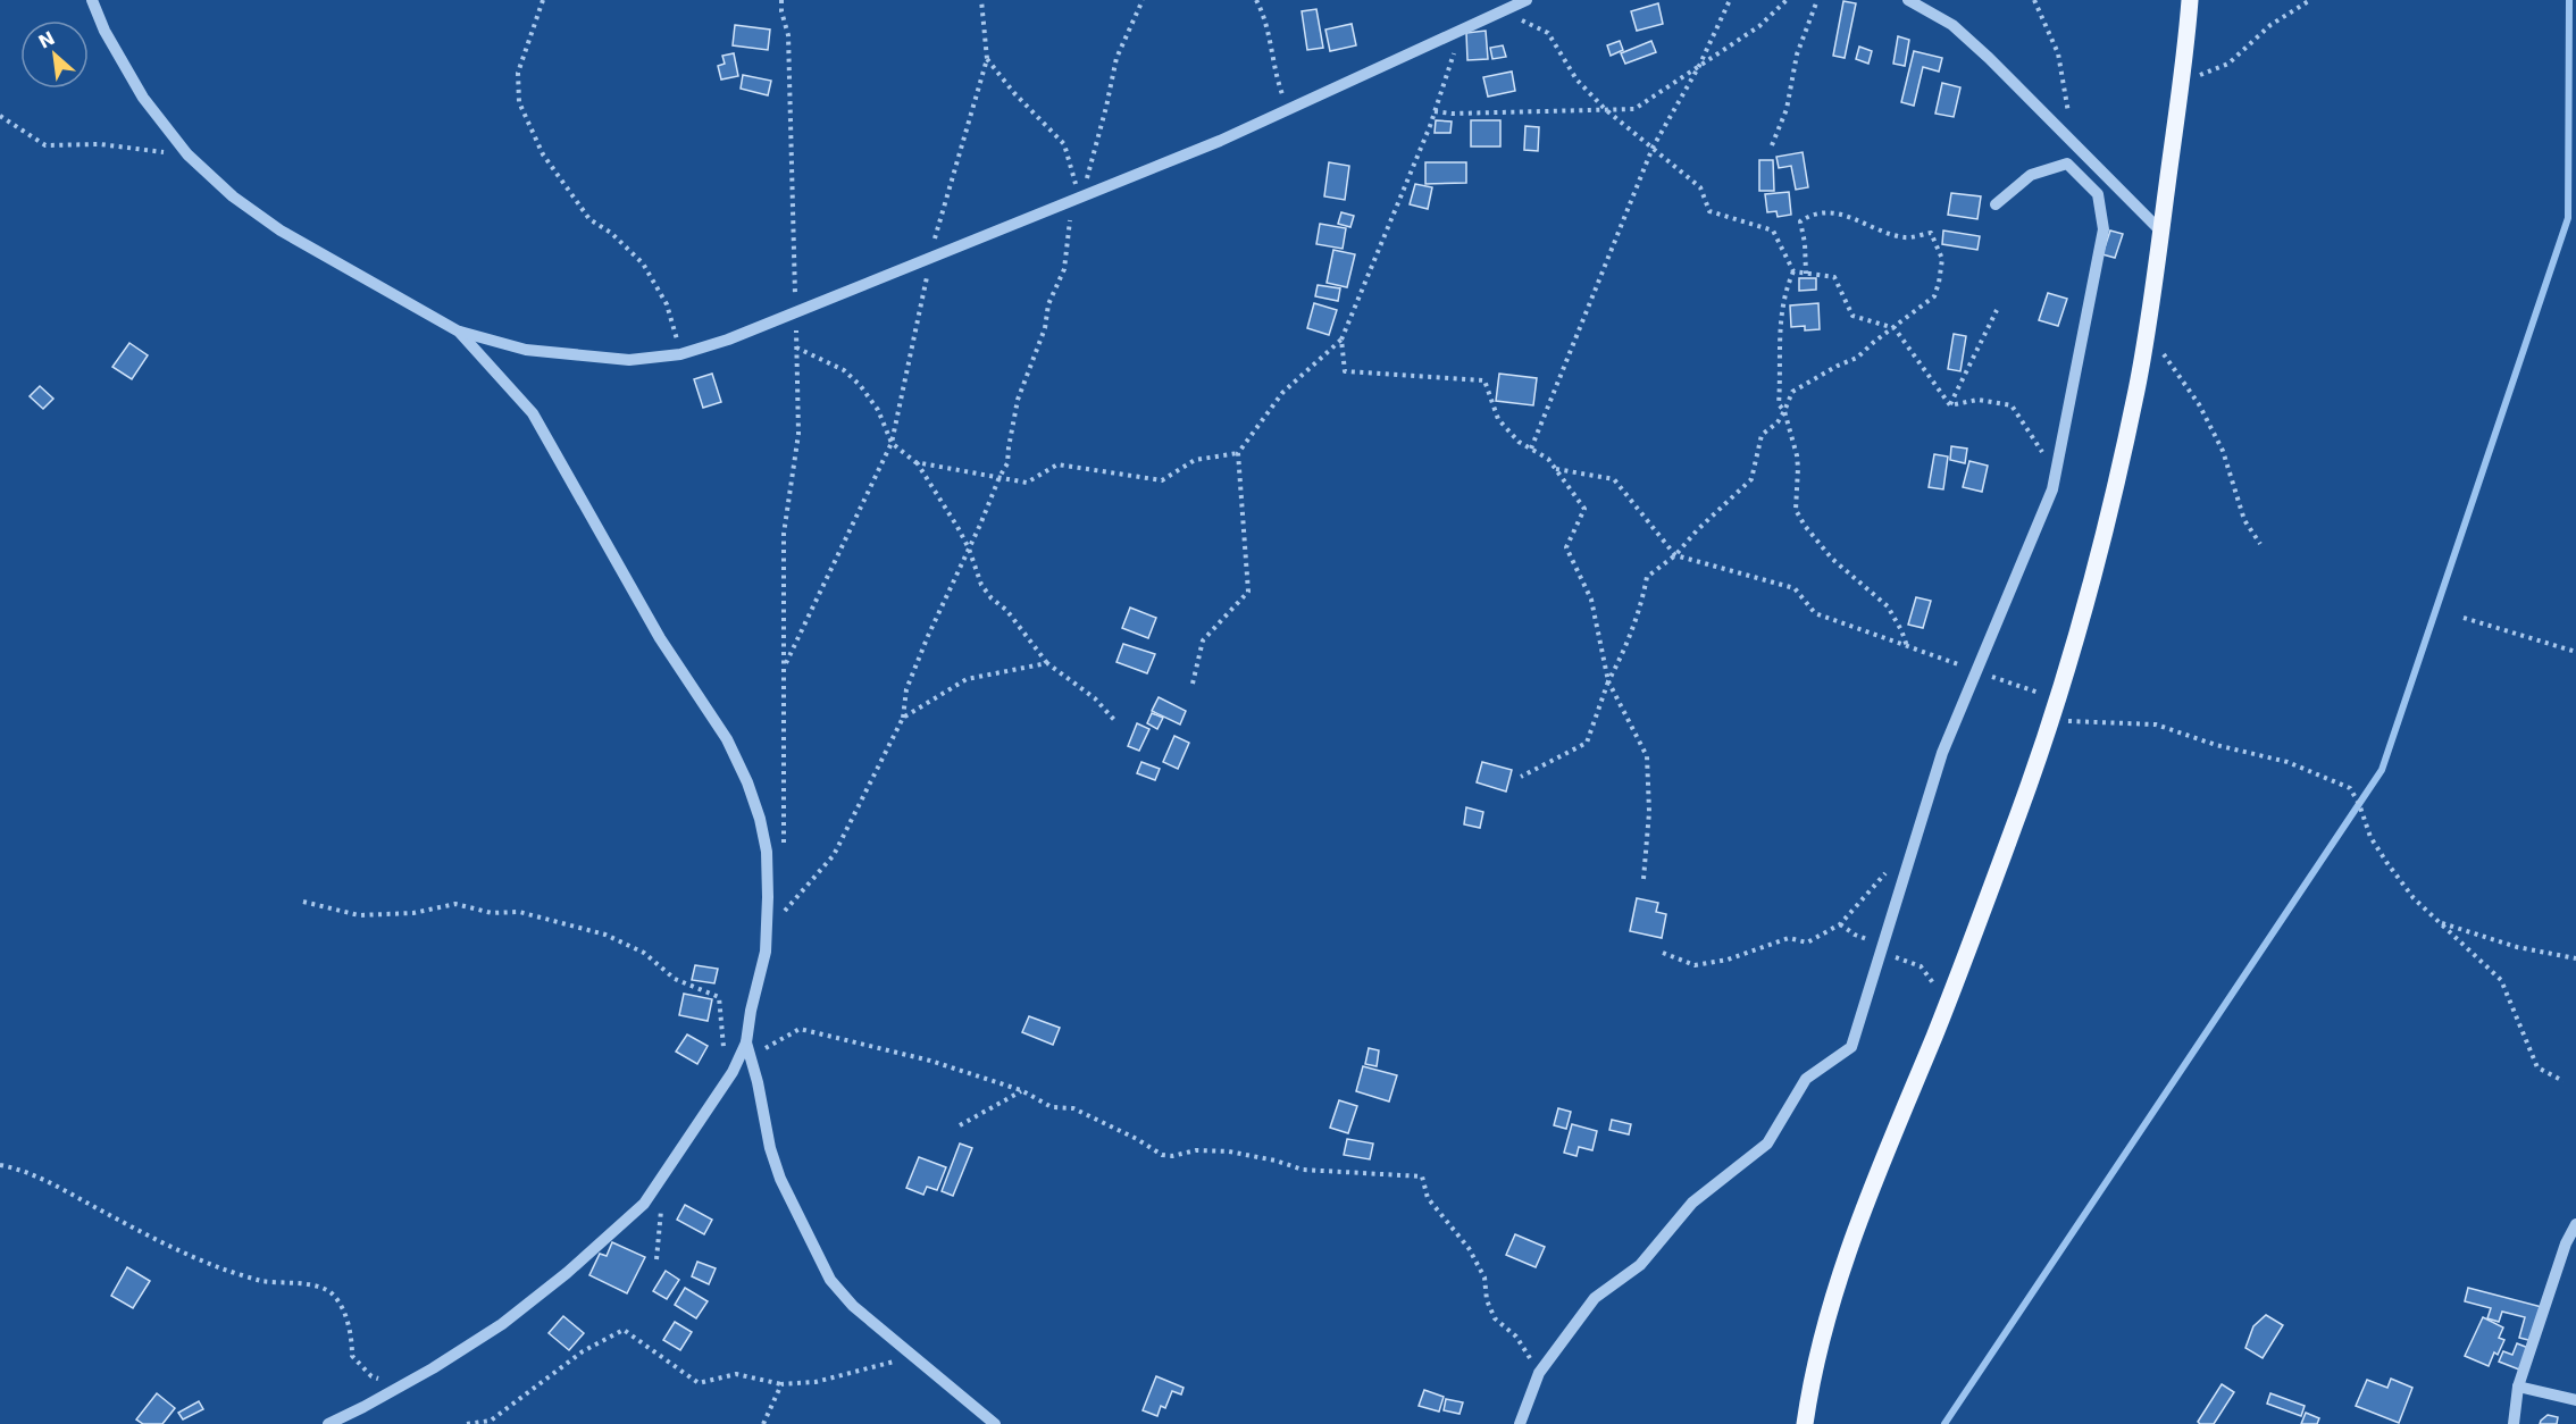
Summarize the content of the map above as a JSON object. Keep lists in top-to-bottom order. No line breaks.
{"north":"top left"}
